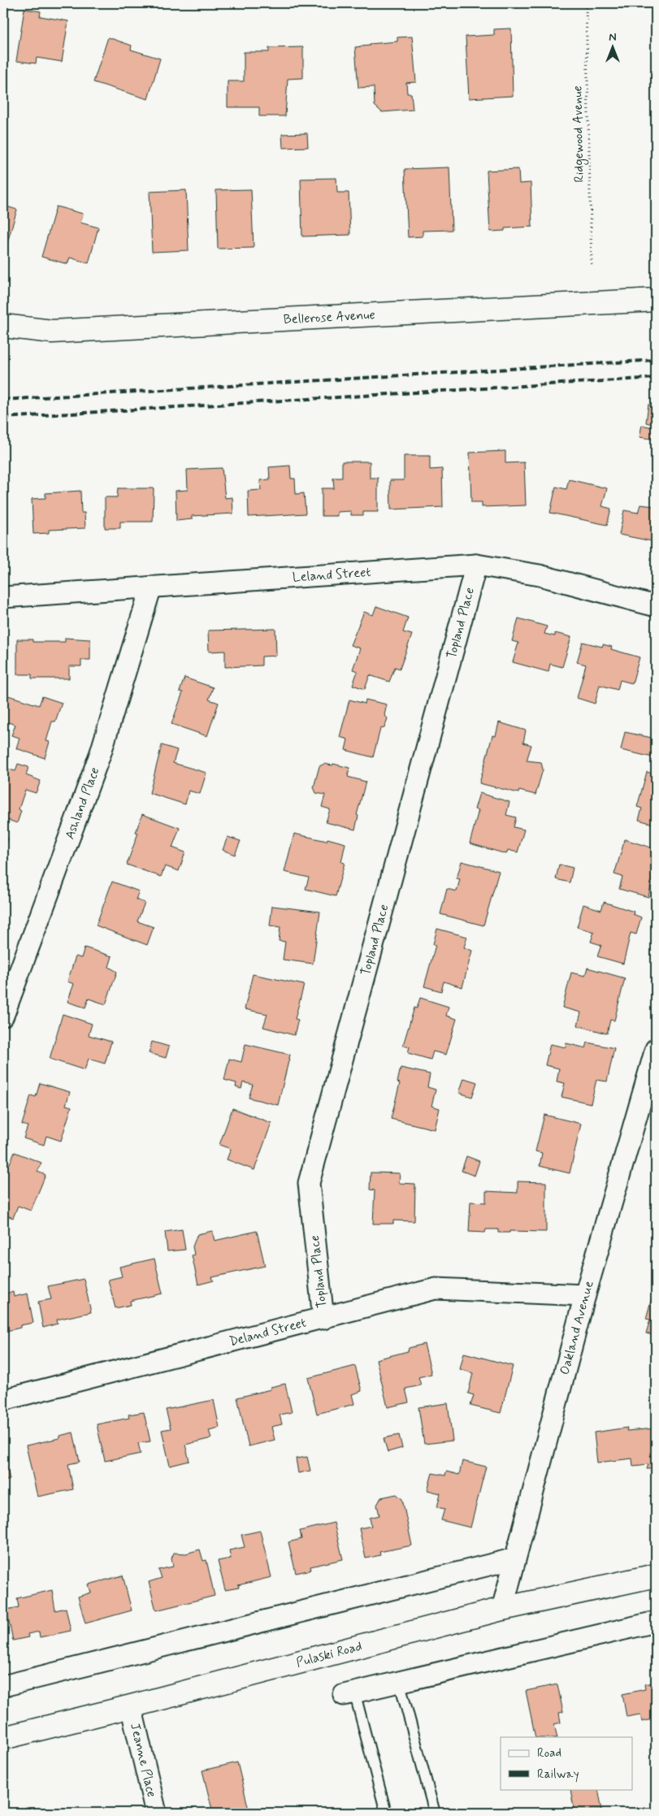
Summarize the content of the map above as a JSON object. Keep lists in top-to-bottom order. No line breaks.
{"streets":{"main road":["Bellerose Avenue","Pulaski Road"],"street":["Leland Street","Topland Place","Ashland Place","Oakland Avenue","Deland Street","Jeanne Place"],"path":["Ridgewood Avenue"]},"crossings":[["Leland Street","Topland Place"],["Leland Street","Ashland Place"],["Topland Place","Deland Street"],["Oakland Avenue","Deland Street"],["Oakland Avenue","Pulaski Road"],["Pulaski Road","Jeanne Place"]],"legend":["Road","Railway"],"north":"top"}
